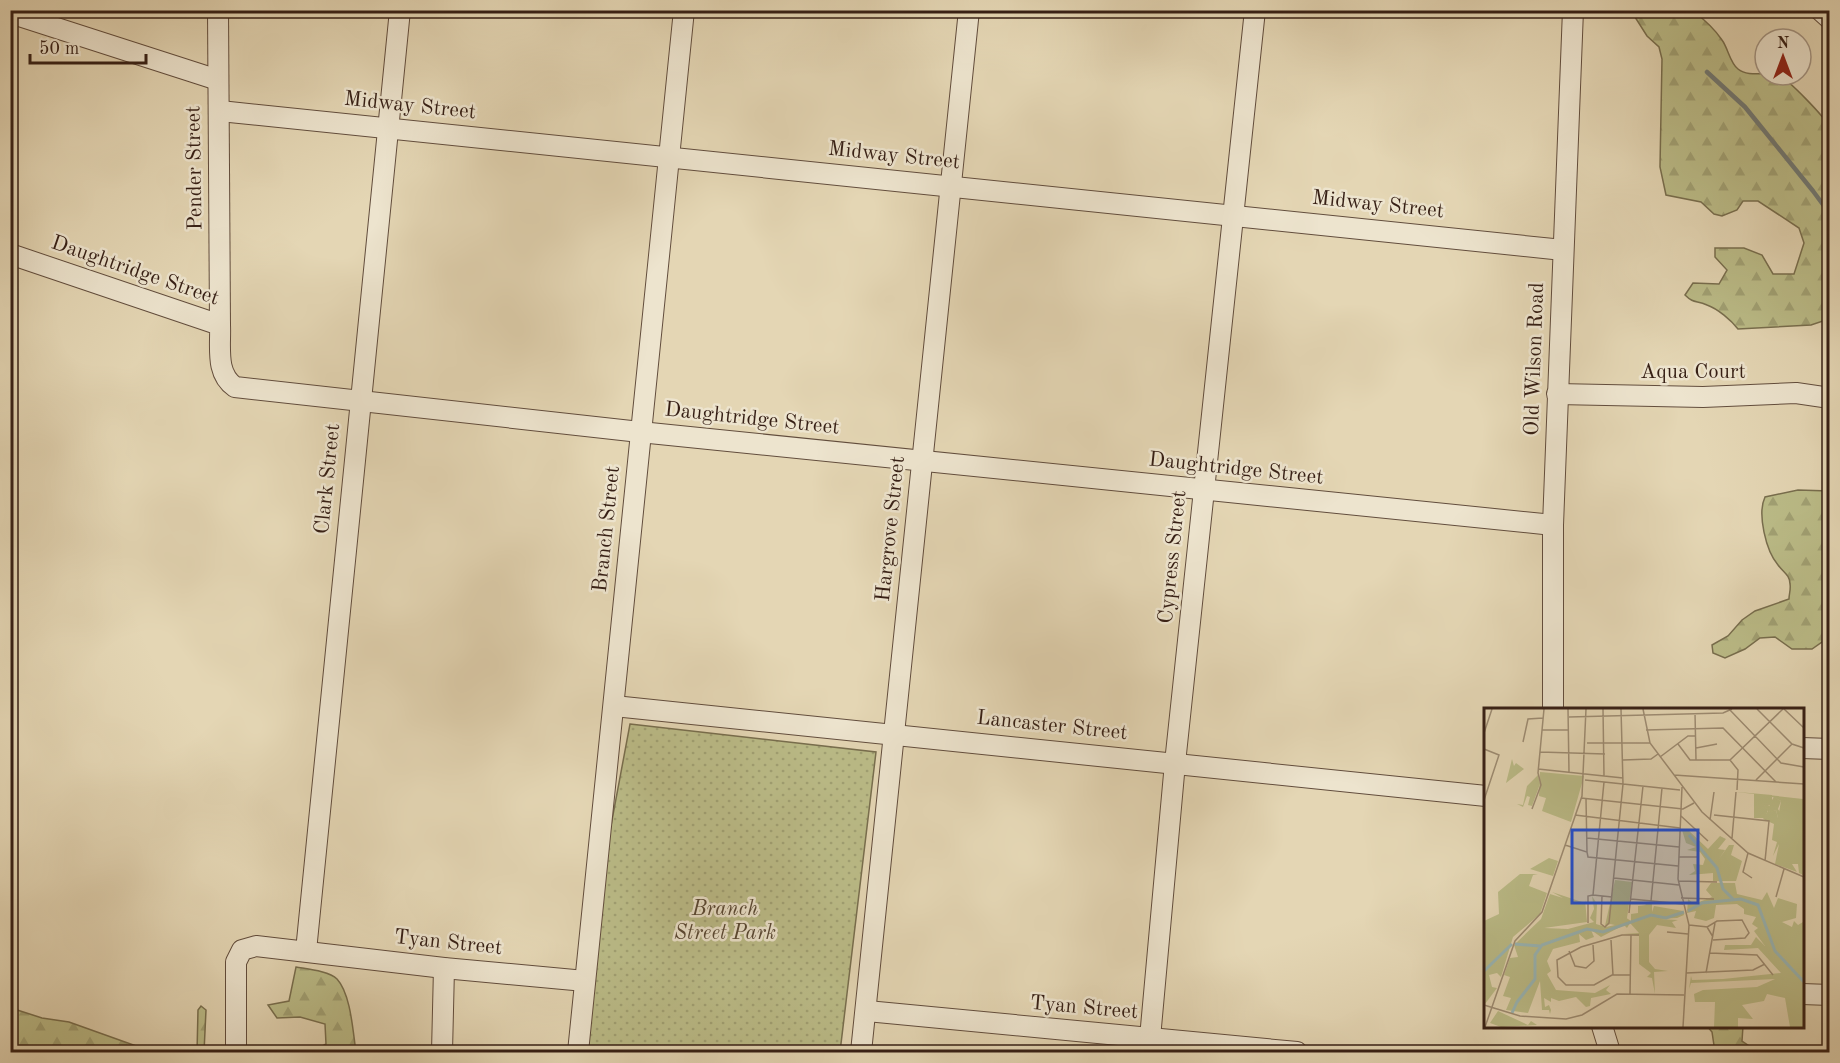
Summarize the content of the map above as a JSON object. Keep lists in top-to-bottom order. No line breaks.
{"streets":{"street":["Midway Street","Pender Street","Daughtridge Street","Old Wilson Road","Aqua Court","Clark Street","Branch Street","Hargrove Street","Cypress Street","Lancaster Street","Tyan Street"]},"crossings":[["Midway Street","Pender Street"],["Midway Street","Old Wilson Road"],["Midway Street","Clark Street"],["Midway Street","Branch Street"],["Midway Street","Hargrove Street"],["Midway Street","Cypress Street"],["Pender Street","Daughtridge Street"],["Daughtridge Street","Old Wilson Road"],["Daughtridge Street","Clark Street"],["Daughtridge Street","Branch Street"],["Daughtridge Street","Hargrove Street"],["Daughtridge Street","Cypress Street"],["Old Wilson Road","Aqua Court"],["Clark Street","Tyan Street"],["Branch Street","Lancaster Street"],["Branch Street","Tyan Street"],["Hargrove Street","Lancaster Street"],["Hargrove Street","Tyan Street"],["Cypress Street","Lancaster Street"],["Cypress Street","Tyan Street"]],"parks":["Branch Street Park"],"scale_bar":"50 m","north":"top"}
